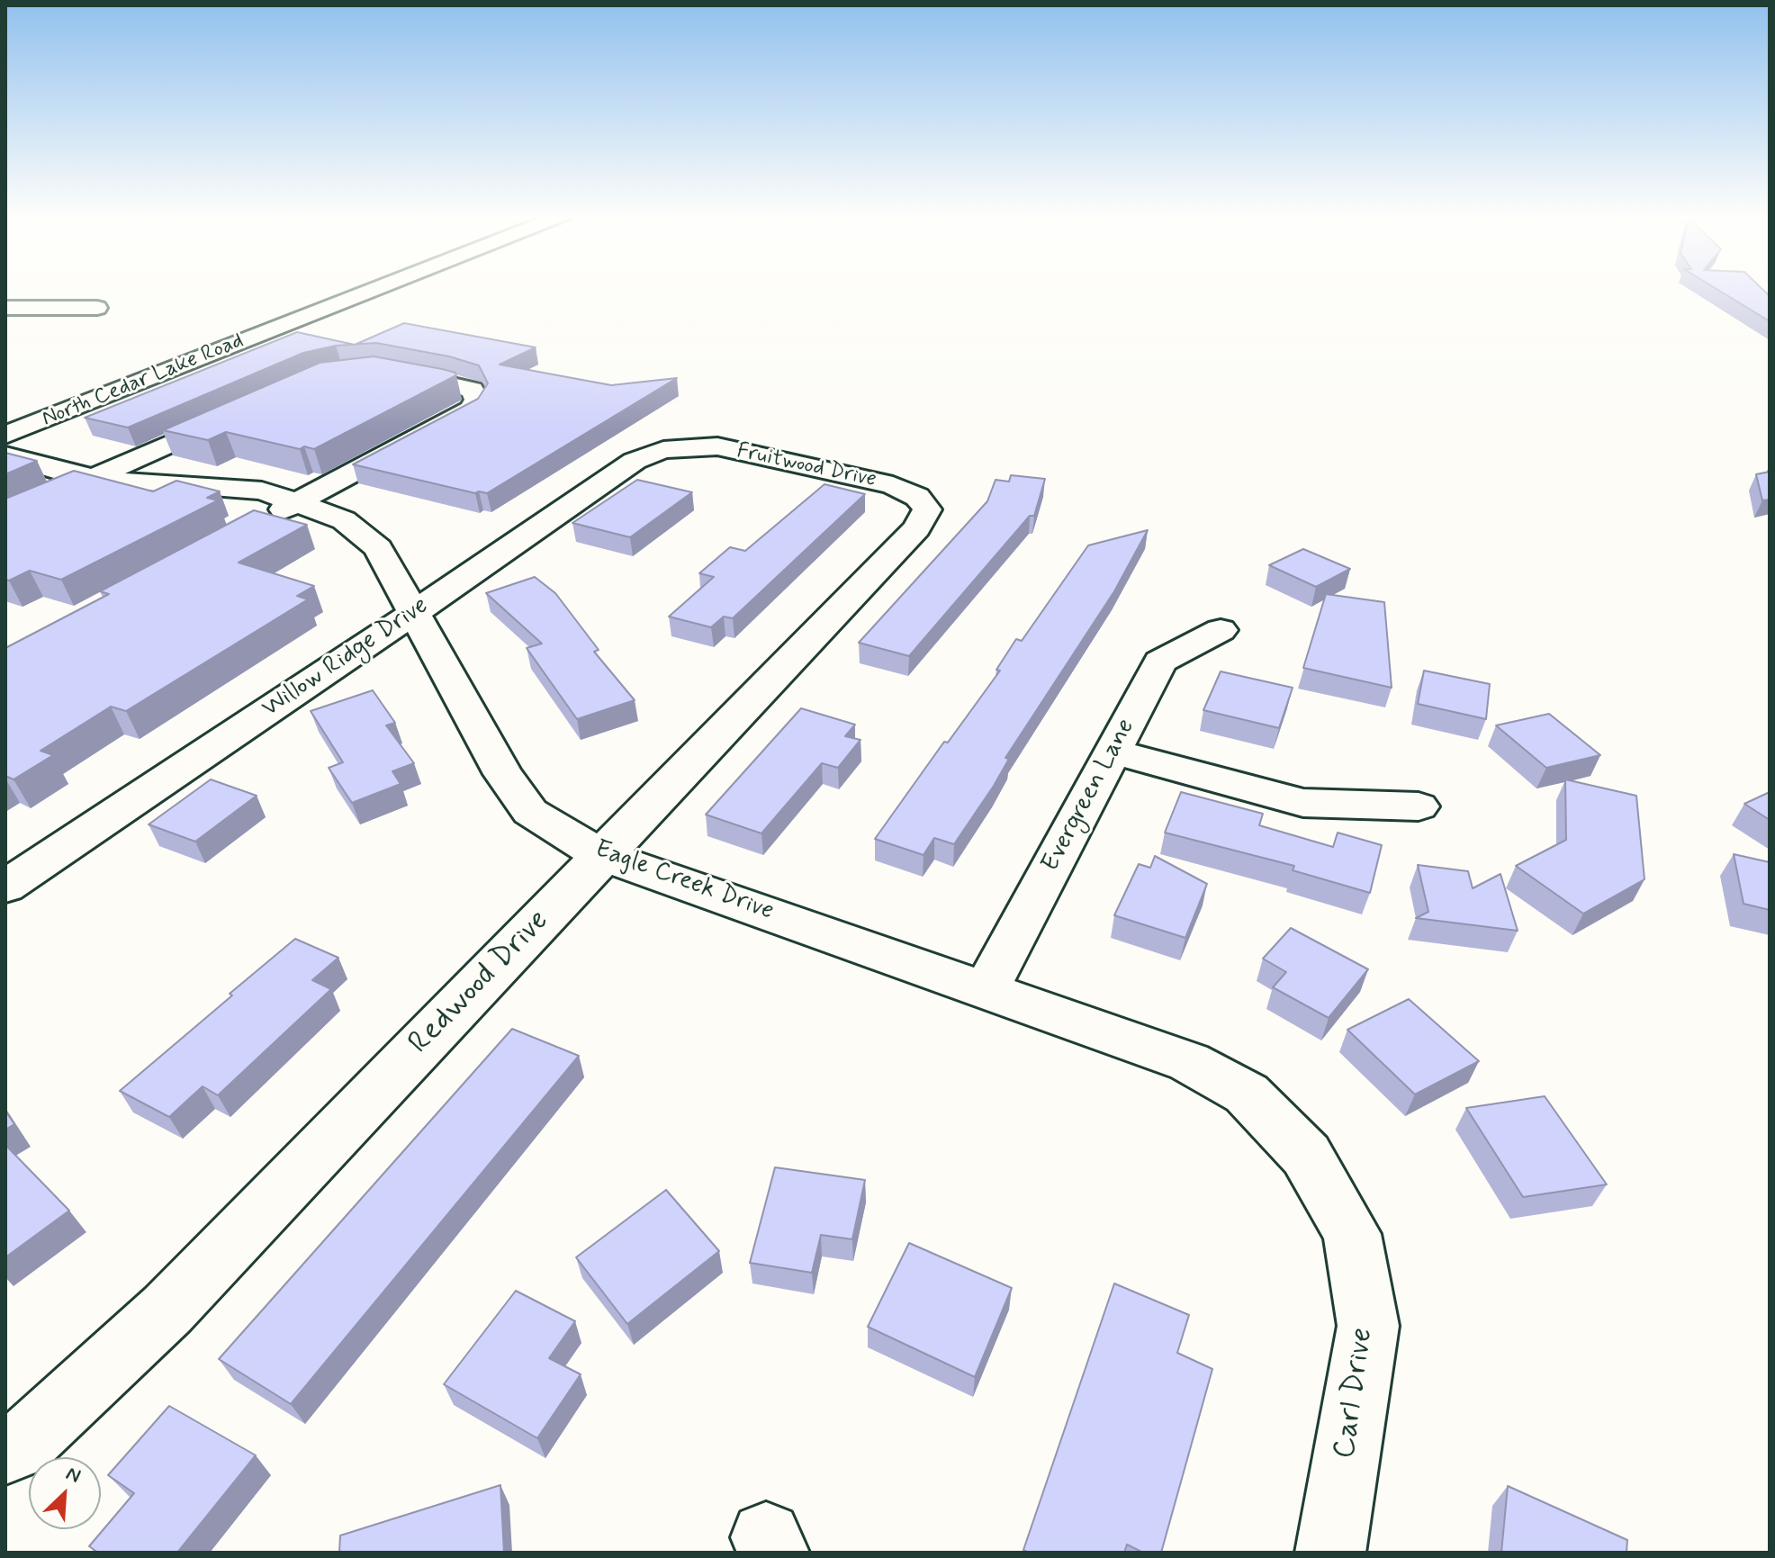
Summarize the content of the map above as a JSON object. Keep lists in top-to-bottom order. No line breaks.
{"streets":{"street":["North Cedar Lake Road","Fruitwood Drive","Willow Ridge Drive","Evergreen Lane","Eagle Creek Drive","Redwood Drive","Carl Drive"]},"crossings":[["Fruitwood Drive","Willow Ridge Drive"],["Fruitwood Drive","Redwood Drive"],["Willow Ridge Drive","Eagle Creek Drive"],["Evergreen Lane","Eagle Creek Drive"],["Eagle Creek Drive","Redwood Drive"],["Eagle Creek Drive","Carl Drive"]],"north":"top right"}
